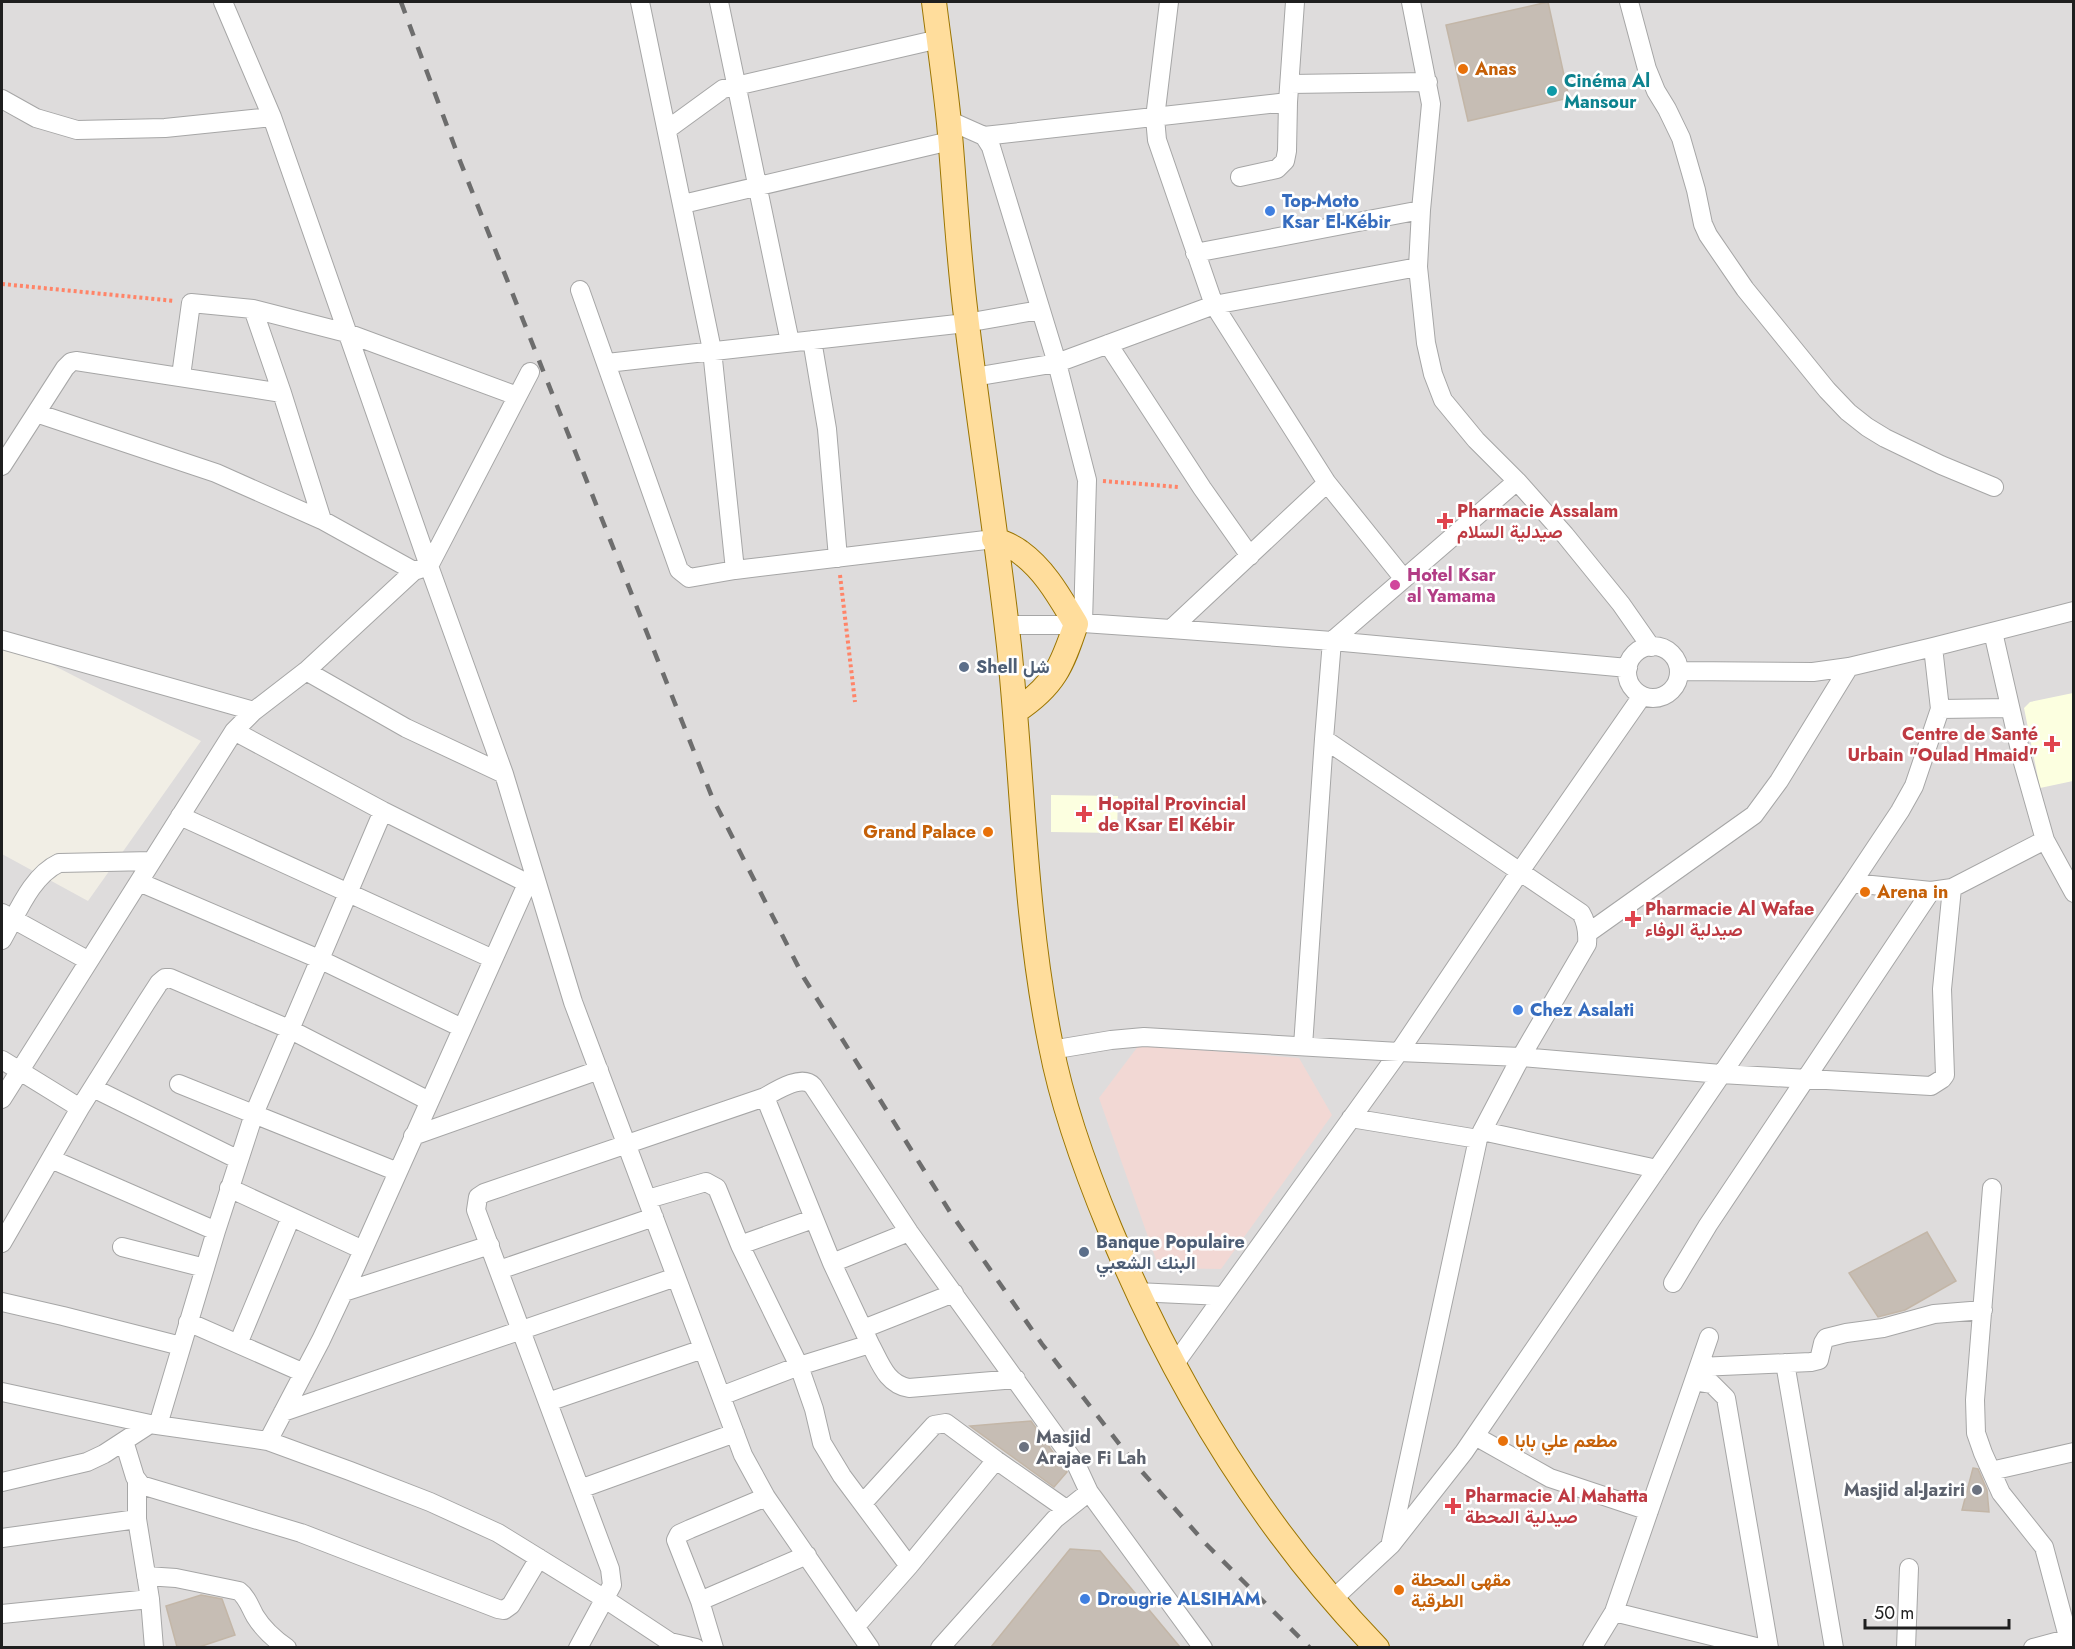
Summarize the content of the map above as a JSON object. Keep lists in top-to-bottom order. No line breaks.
{"places":{"other":["Anas","Cinéma Al Mansour","Top-Moto Ksar El-Kébir","Hotel Ksar al Yamama","Shell شل","Grand Palace","Arena in","Chez Asalati","Banque Populaire البنك الشعبي","مطعم علي بابا","Masjid Arajae Fi Lah","Masjid al-Jaziri","مقهى المحطة الطرقية","Drougrie ALSIHAM"],"health":["Pharmacie Assalam صيدلية السلام","Centre de Santé Urbain \"Oulad Hmaid\"","Hopital Provincial de Ksar El Kébir","Pharmacie Al Wafae صيدلية الوفاء","Pharmacie Al Mahatta صيدلية المحطة"]},"scale_bar":"50 m"}
